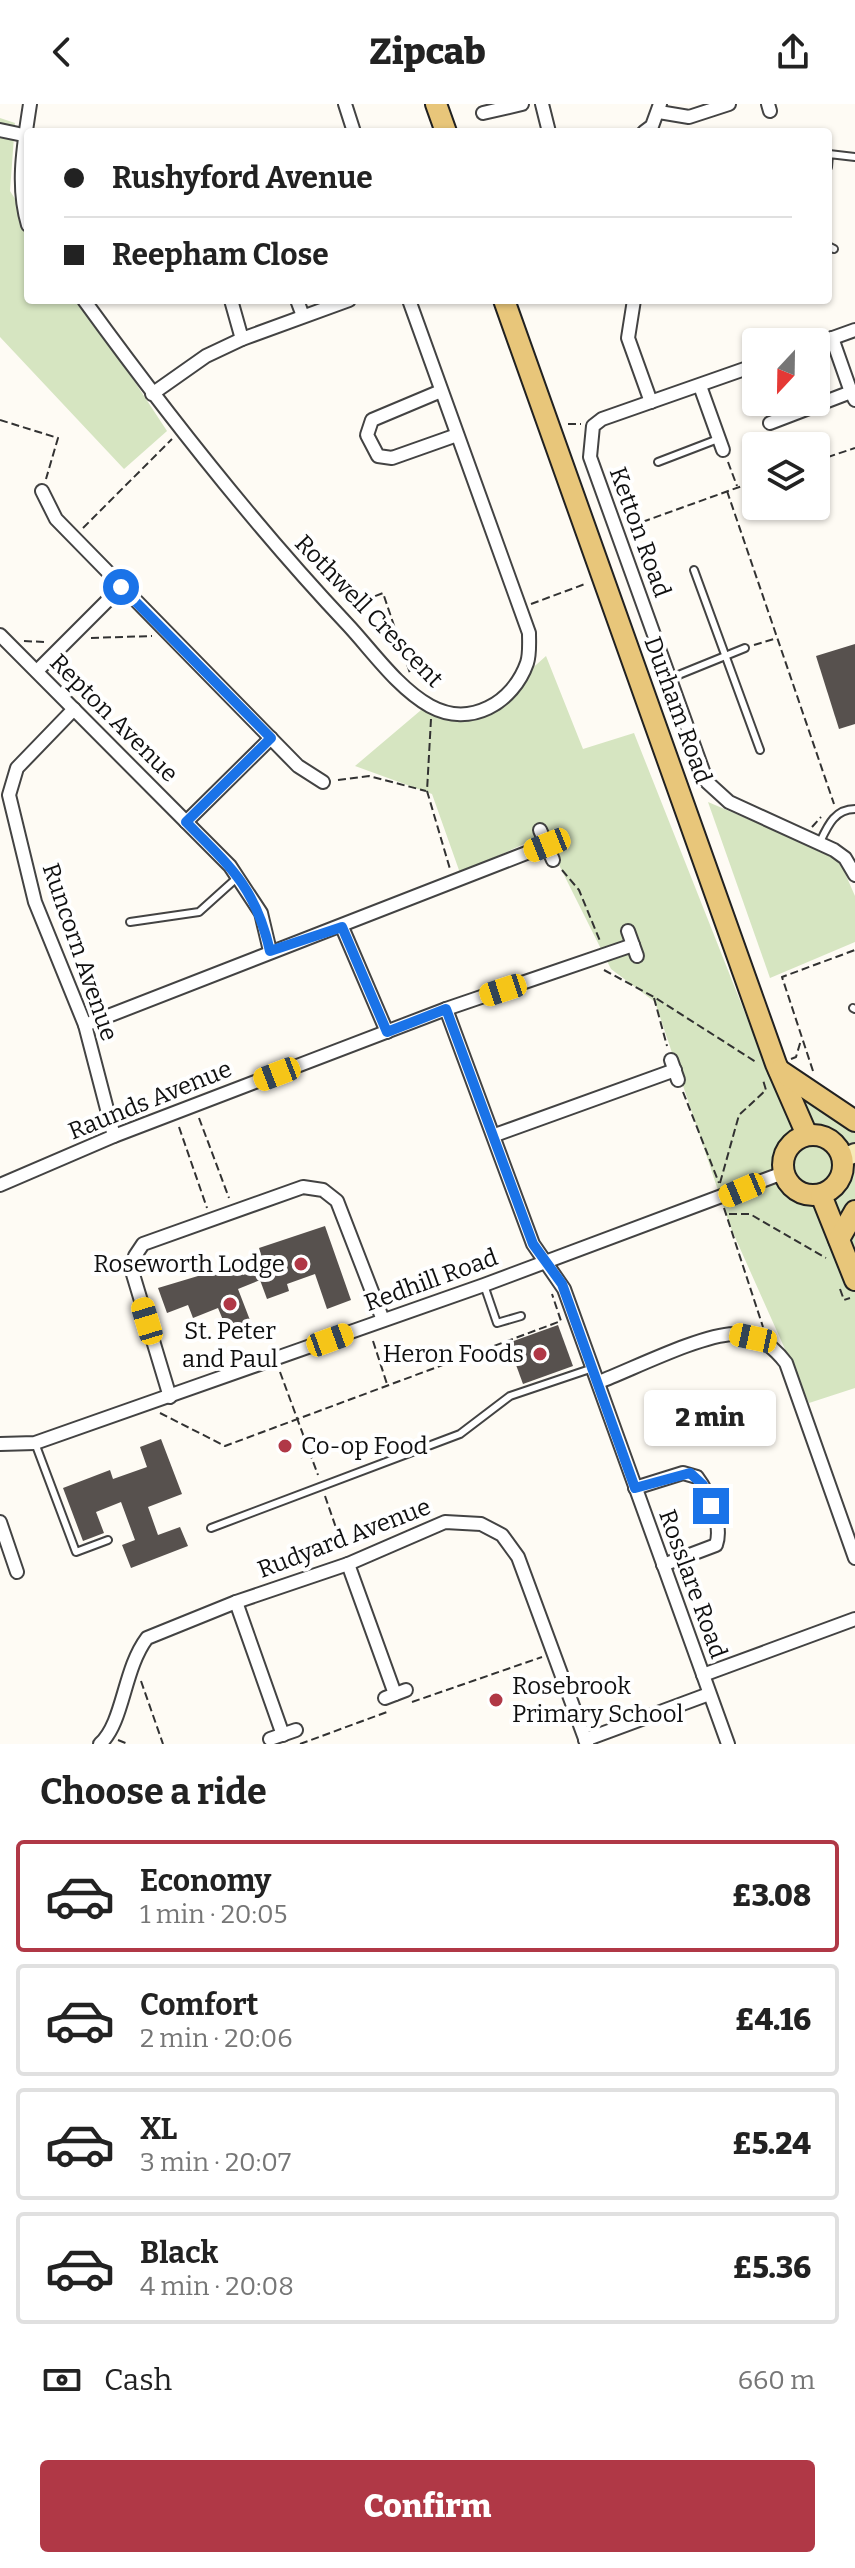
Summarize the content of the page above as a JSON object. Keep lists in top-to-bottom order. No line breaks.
{"streets":{"main road":["Durham Road"],"street":["Ketton Road","Rothwell Crescent","Repton Avenue","Runcorn Avenue","Raunds Avenue","Redhill Road","Rudyard Avenue","Rosslare Road"]},"crossings":[["Durham Road","Redhill Road"],["Repton Avenue","Runcorn Avenue"],["Runcorn Avenue","Raunds Avenue"],["Raunds Avenue","Rosslare Road"],["Redhill Road","Rosslare Road"]],"places":["Roseworth Lodge","St. Peter and Paul","Heron Foods","Co-op Food","Rosebrook Primary School"],"north":"bottom","page":{"header":"Zipcab","banner":["Rushyford Avenue","Reepham Close"],"bubble":"2 min","heading":"Choose a ride","list":[{"name":"Economy","note":"1 min · 20:05","value":"£3.08"},{"name":"Comfort","note":"2 min · 20:06","value":"£4.16"},{"name":"XL","note":"3 min · 20:07","value":"£5.24"},{"name":"Black","note":"4 min · 20:08","value":"£5.36"}],"pay":["Cash","660 m"],"buttons":"Confirm"}}
